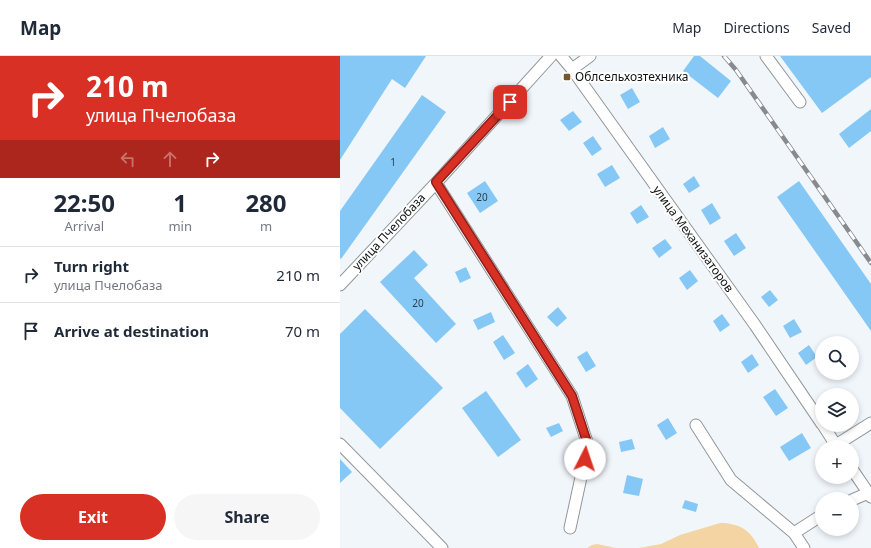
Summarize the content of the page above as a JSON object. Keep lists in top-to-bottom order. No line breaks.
{"streets":{"street":["улица Пчелобаза","улица Механизаторов"]},"places":{"transit":["Облсельхозтехника"]},"house_numbers":["1","20","20"],"page":{"header":"Map","nav":["Map","Directions","Saved"],"turn":["210 m","улица Пчелобаза"],"eta":["22:50","Arrival","1","min","280","m"],"list":[{"name":"Turn right","note":"улица Пчелобаза","value":"210 m"},{"name":"Arrive at destination","value":"70 m"}],"map_buttons":["+","−"],"buttons":["Exit","Share"]}}
